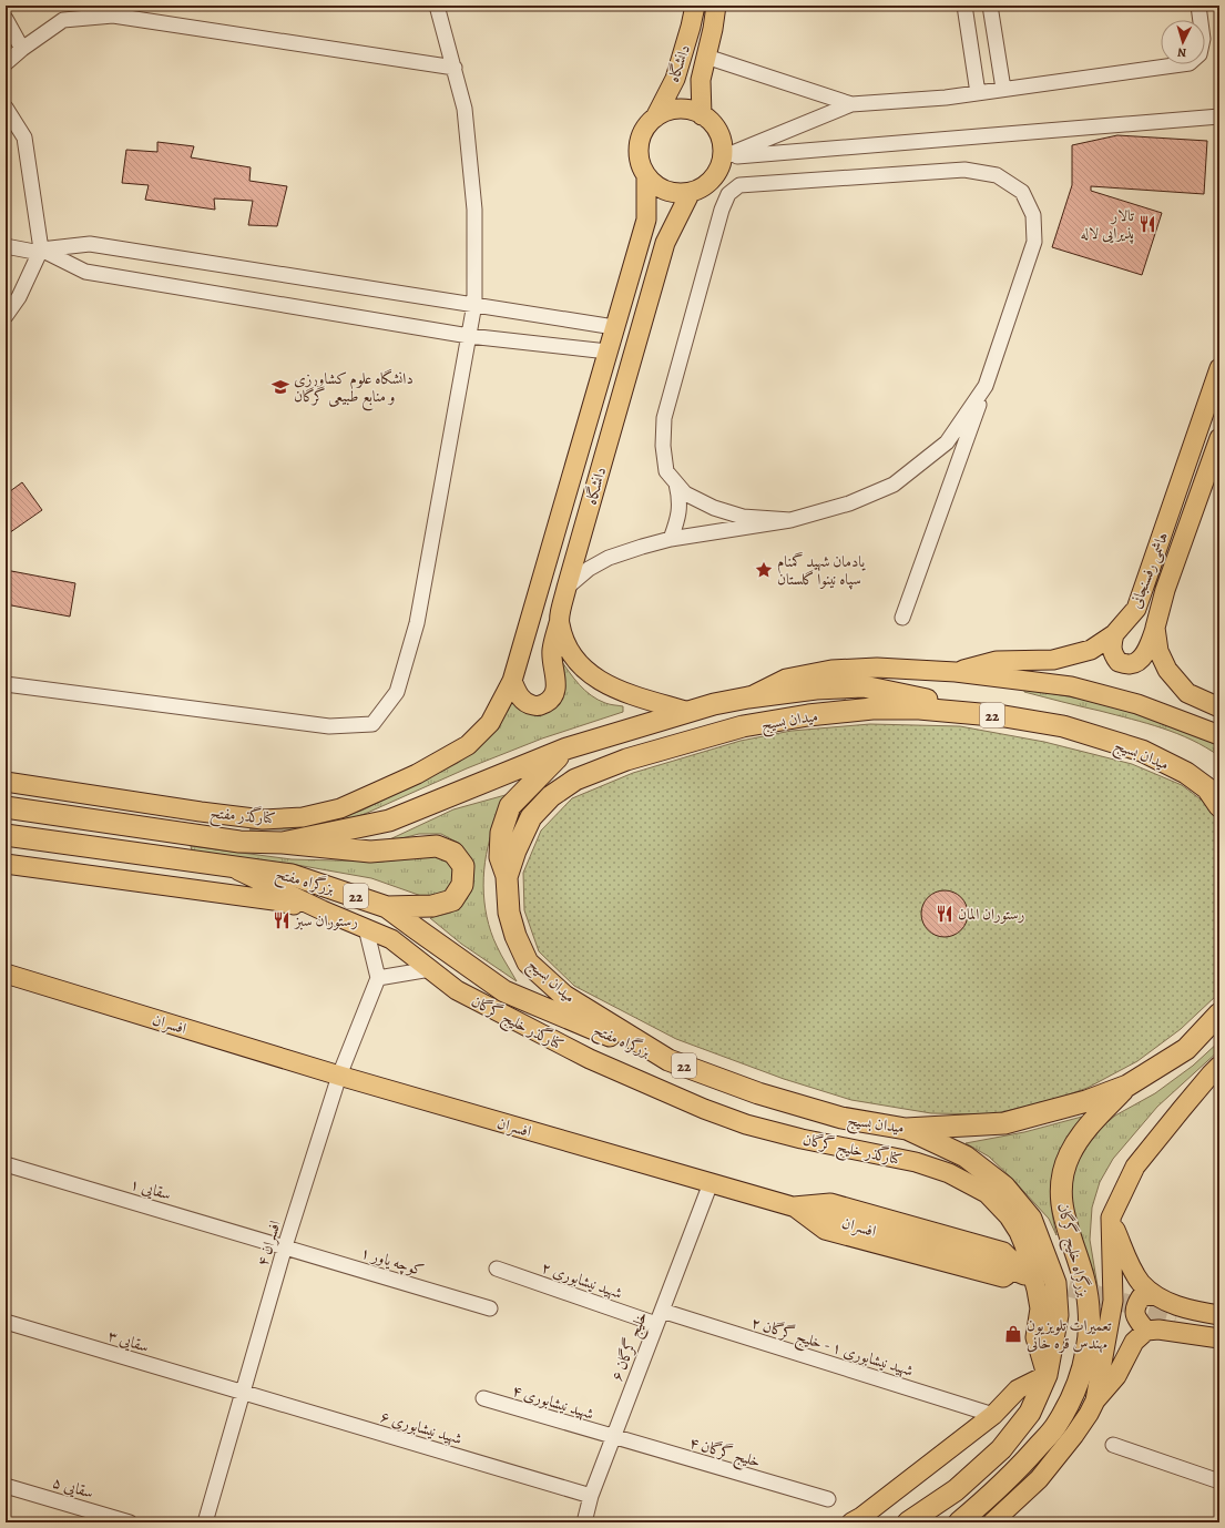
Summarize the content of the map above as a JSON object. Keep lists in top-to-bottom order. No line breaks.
{"streets":{"highway":["22","میدان بسیج","بزرگراه مفتح","بزرگراه خلیج گرگان"],"main road":["دانشگاه","هاشمی رفسنجانی","کنارگذر مفتح","کنارگذر خلیج گرگان","افسران"],"street":["سقایی ۱","افسران ۴","کوچه یاور ۱","شهید نیشابوری ۲","سقایی ۳","خلیج گرگان ۶","شهید نیشابوری ۱ - خلیج گرگان ۲","شهید نیشابوری ۴","شهید نیشابوری ۶","خلیج گرگان ۴","سقایی ۵"]},"crossings":[["دانشگاه","22"],["دانشگاه","کنارگذر مفتح"],["22","میدان بسیج"],["22","بزرگراه مفتح"],["میدان بسیج","بزرگراه مفتح"],["میدان بسیج","بزرگراه خلیج گرگان"],["کنارگذر خلیج گرگان","افسران"],["کنارگذر خلیج گرگان","بزرگراه خلیج گرگان"],["افسران","افسران ۴"],["افسران","خلیج گرگان ۶"],["سقایی ۱","افسران ۴"],["سقایی ۱","کوچه یاور ۱"],["افسران ۴","کوچه یاور ۱"],["افسران ۴","سقایی ۳"],["افسران ۴","شهید نیشابوری ۶"],["شهید نیشابوری ۲","خلیج گرگان ۶"],["سقایی ۳","شهید نیشابوری ۶"],["خلیج گرگان ۶","شهید نیشابوری ۱ - خلیج گرگان ۲"],["خلیج گرگان ۶","شهید نیشابوری ۴"],["خلیج گرگان ۶","شهید نیشابوری ۶"],["خلیج گرگان ۶","خلیج گرگان ۴"],["شهید نیشابوری ۴","خلیج گرگان ۴"]],"places":{"restaurant":["تالار پذیرایی لاله","رستوران المان","رستوران سبز"],"school or university":["دانشگاه علوم کشاورزی و منابع طبیعی گرگان"],"place":["یادمان شهید گمنام سپاه نینوا گلستان"],"shop":["تعمیرات تلویزیون مهندس قره خانی"]},"north":"bottom"}
